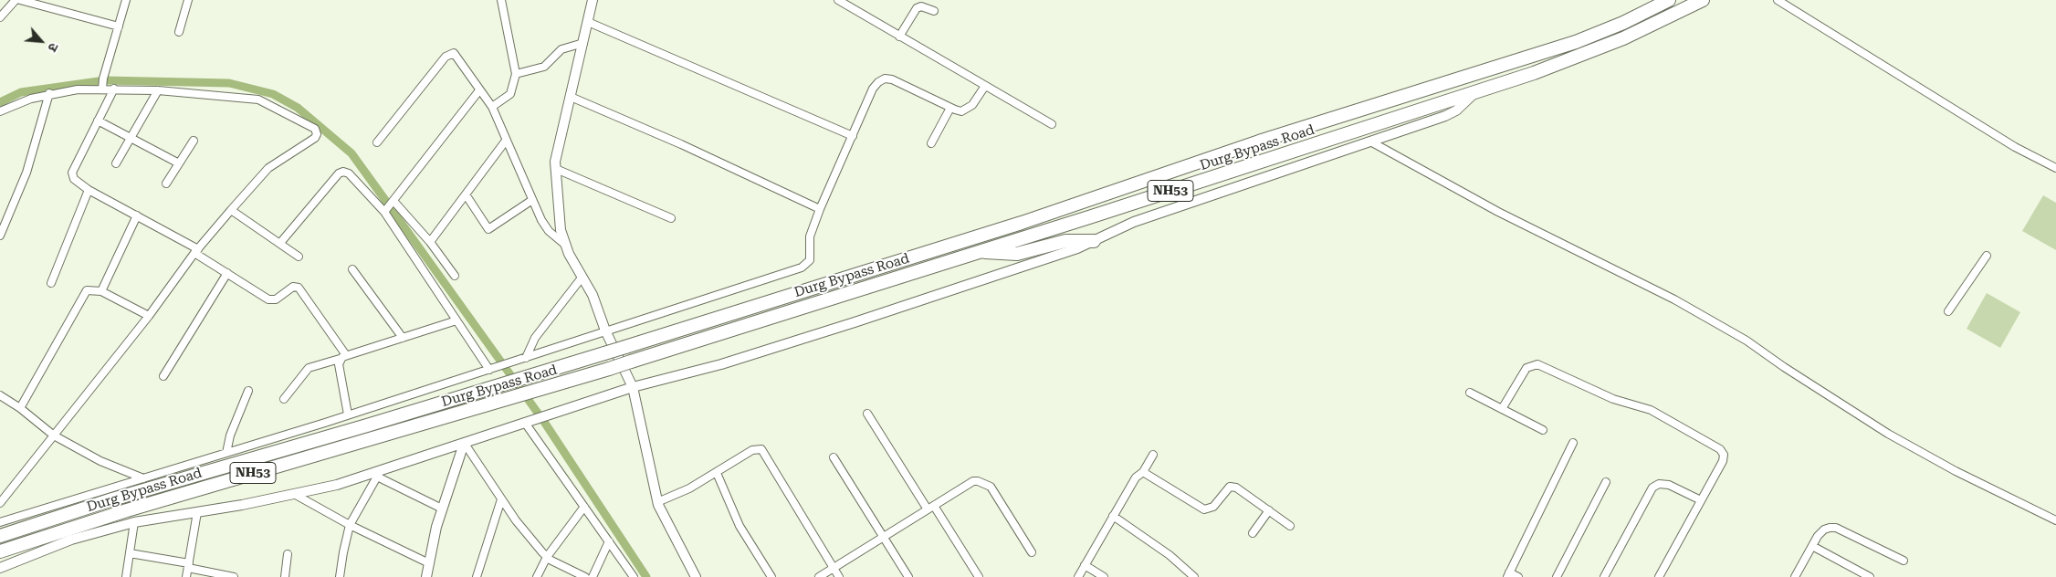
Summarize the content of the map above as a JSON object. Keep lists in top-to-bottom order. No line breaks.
{"streets":{"highway":["Durg Bypass Road","NH53"]},"north":"bottom right"}
